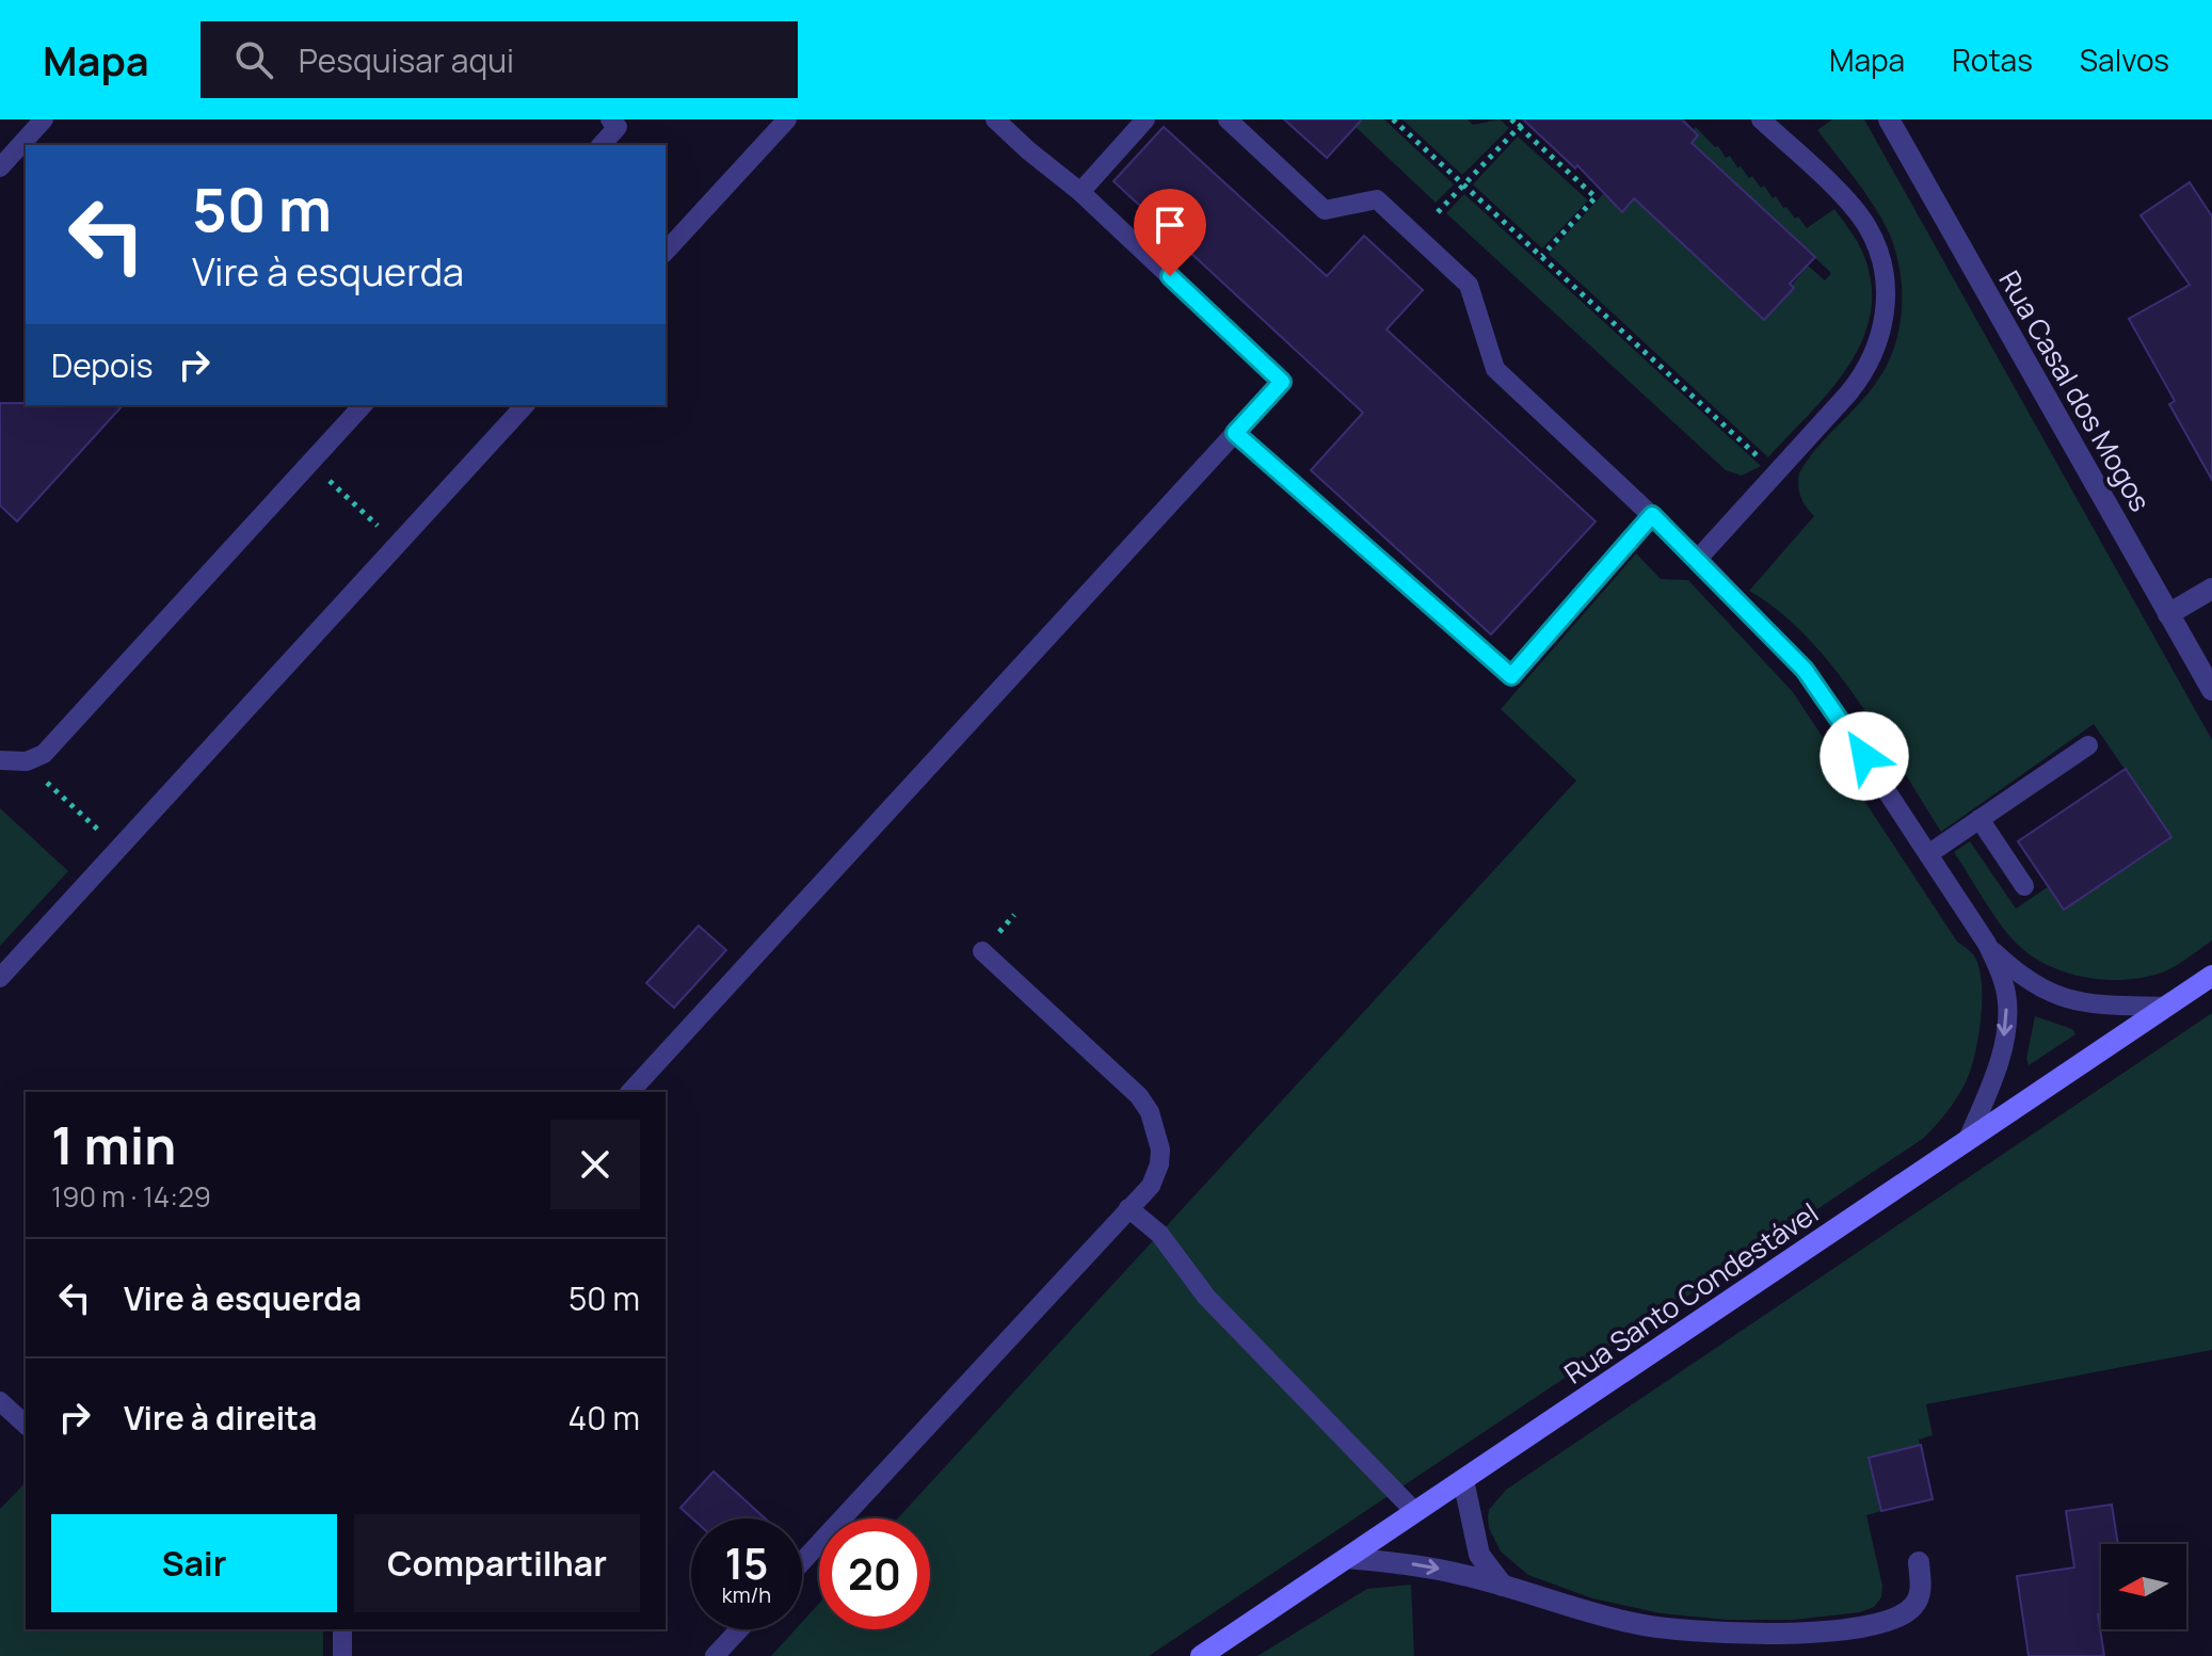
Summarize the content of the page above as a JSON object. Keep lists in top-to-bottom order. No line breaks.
{"streets":{"street":["Rua Casal dos Mogos","Rua Santo Condestável"]},"north":"left","page":{"header":"Mapa","search":"Pesquisar aqui","nav":["Mapa","Rotas","Salvos"],"turn":["50 m","Vire à esquerda"],"then":"Depois","heading":["1 min","190 m · 14:29"],"list":[{"name":"Vire à esquerda","value":"50 m"},{"name":"Vire à direita","value":"40 m"}],"buttons":["Sair","Compartilhar"],"speed":"15 km/h","limit":"20"}}
